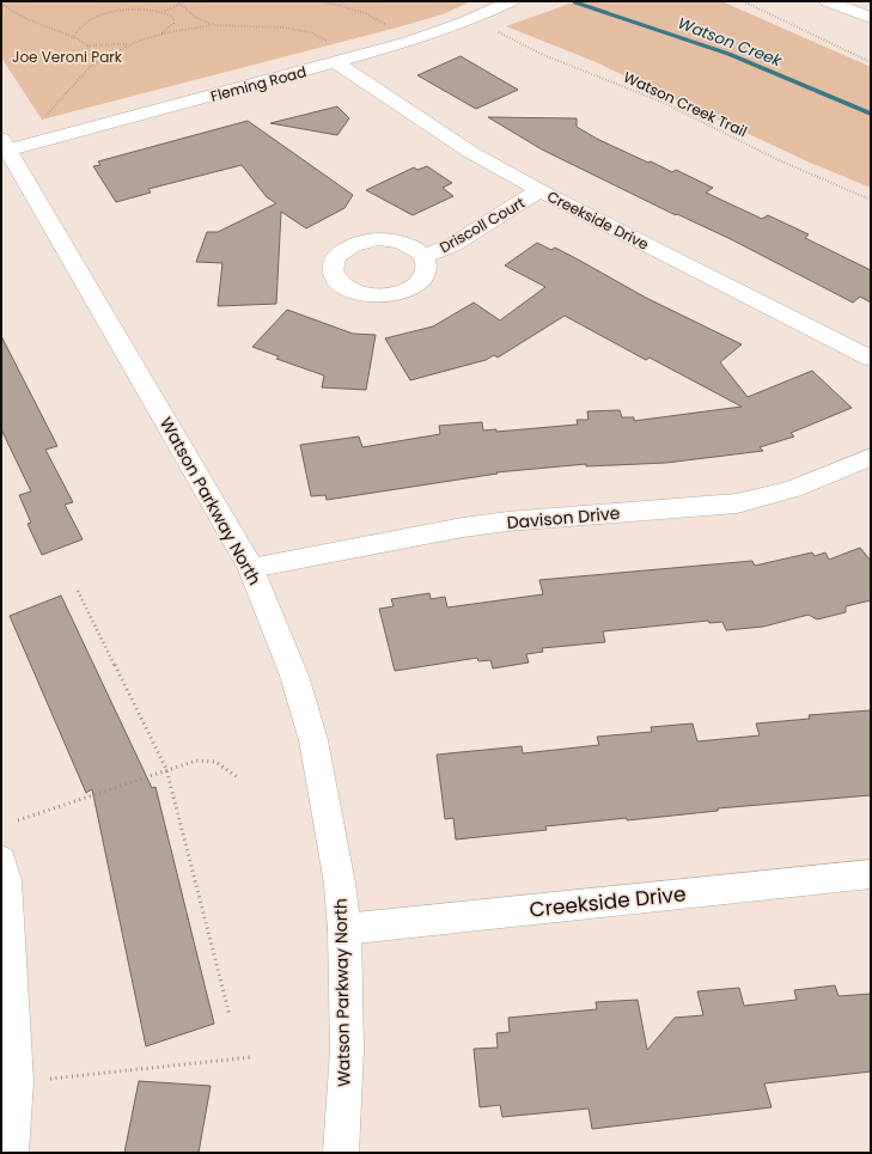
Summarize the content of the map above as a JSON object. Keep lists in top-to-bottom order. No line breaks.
{"streets":{"street":["Fleming Road","Creekside Drive","Driscoll Court","Watson Parkway North","Davison Drive"],"path":["Watson Creek Trail"]},"crossings":[["Fleming Road","Creekside Drive"],["Fleming Road","Watson Parkway North"],["Creekside Drive","Driscoll Court"],["Creekside Drive","Watson Parkway North"],["Watson Parkway North","Davison Drive"]],"water":["Watson Creek"],"parks":["Joe Veroni Park"]}
